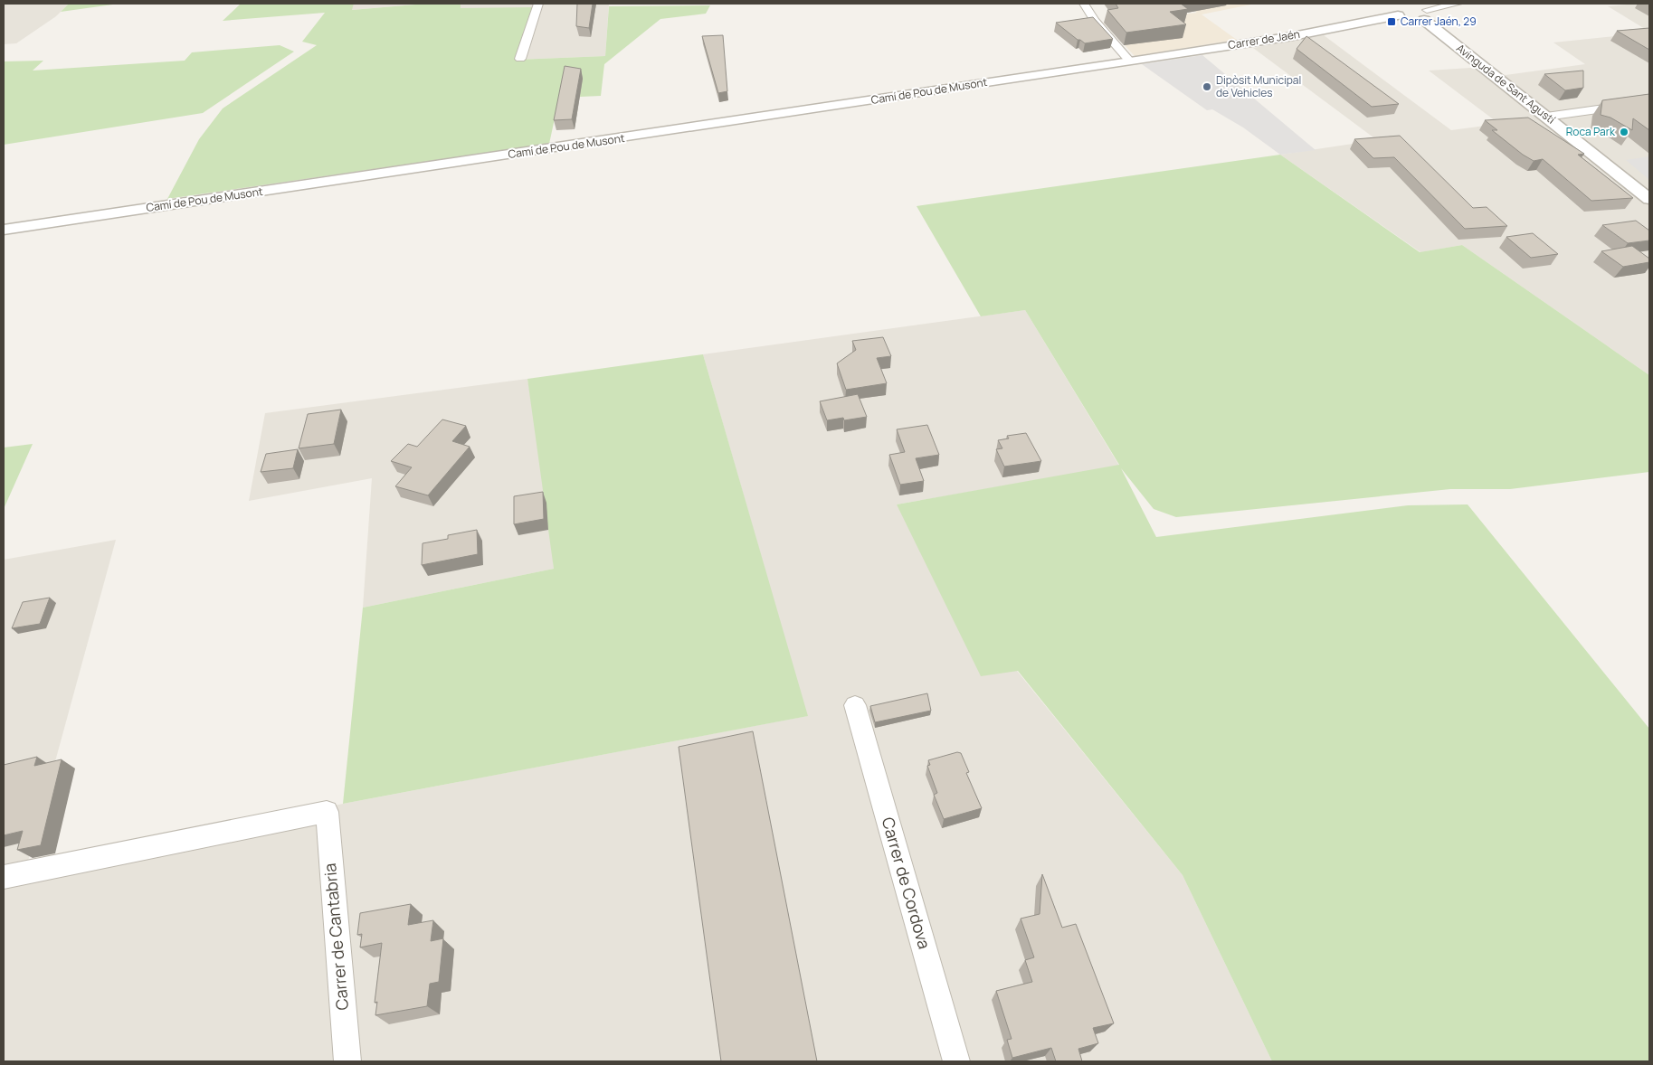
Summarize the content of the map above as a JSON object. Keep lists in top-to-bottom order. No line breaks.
{"streets":{"street":["Carrer de Jaén","Avinguda de Sant Agustí","Camí de Pou de Musont","Carrer de Cordova","Carrer de Cantabria"]},"crossings":[["Carrer de Jaén","Avinguda de Sant Agustí"],["Carrer de Jaén","Camí de Pou de Musont"]],"places":{"transit":["Carrer Jaén, 29"],"other":["Dipòsit Municipal de Vehicles","Roca Park"]}}
